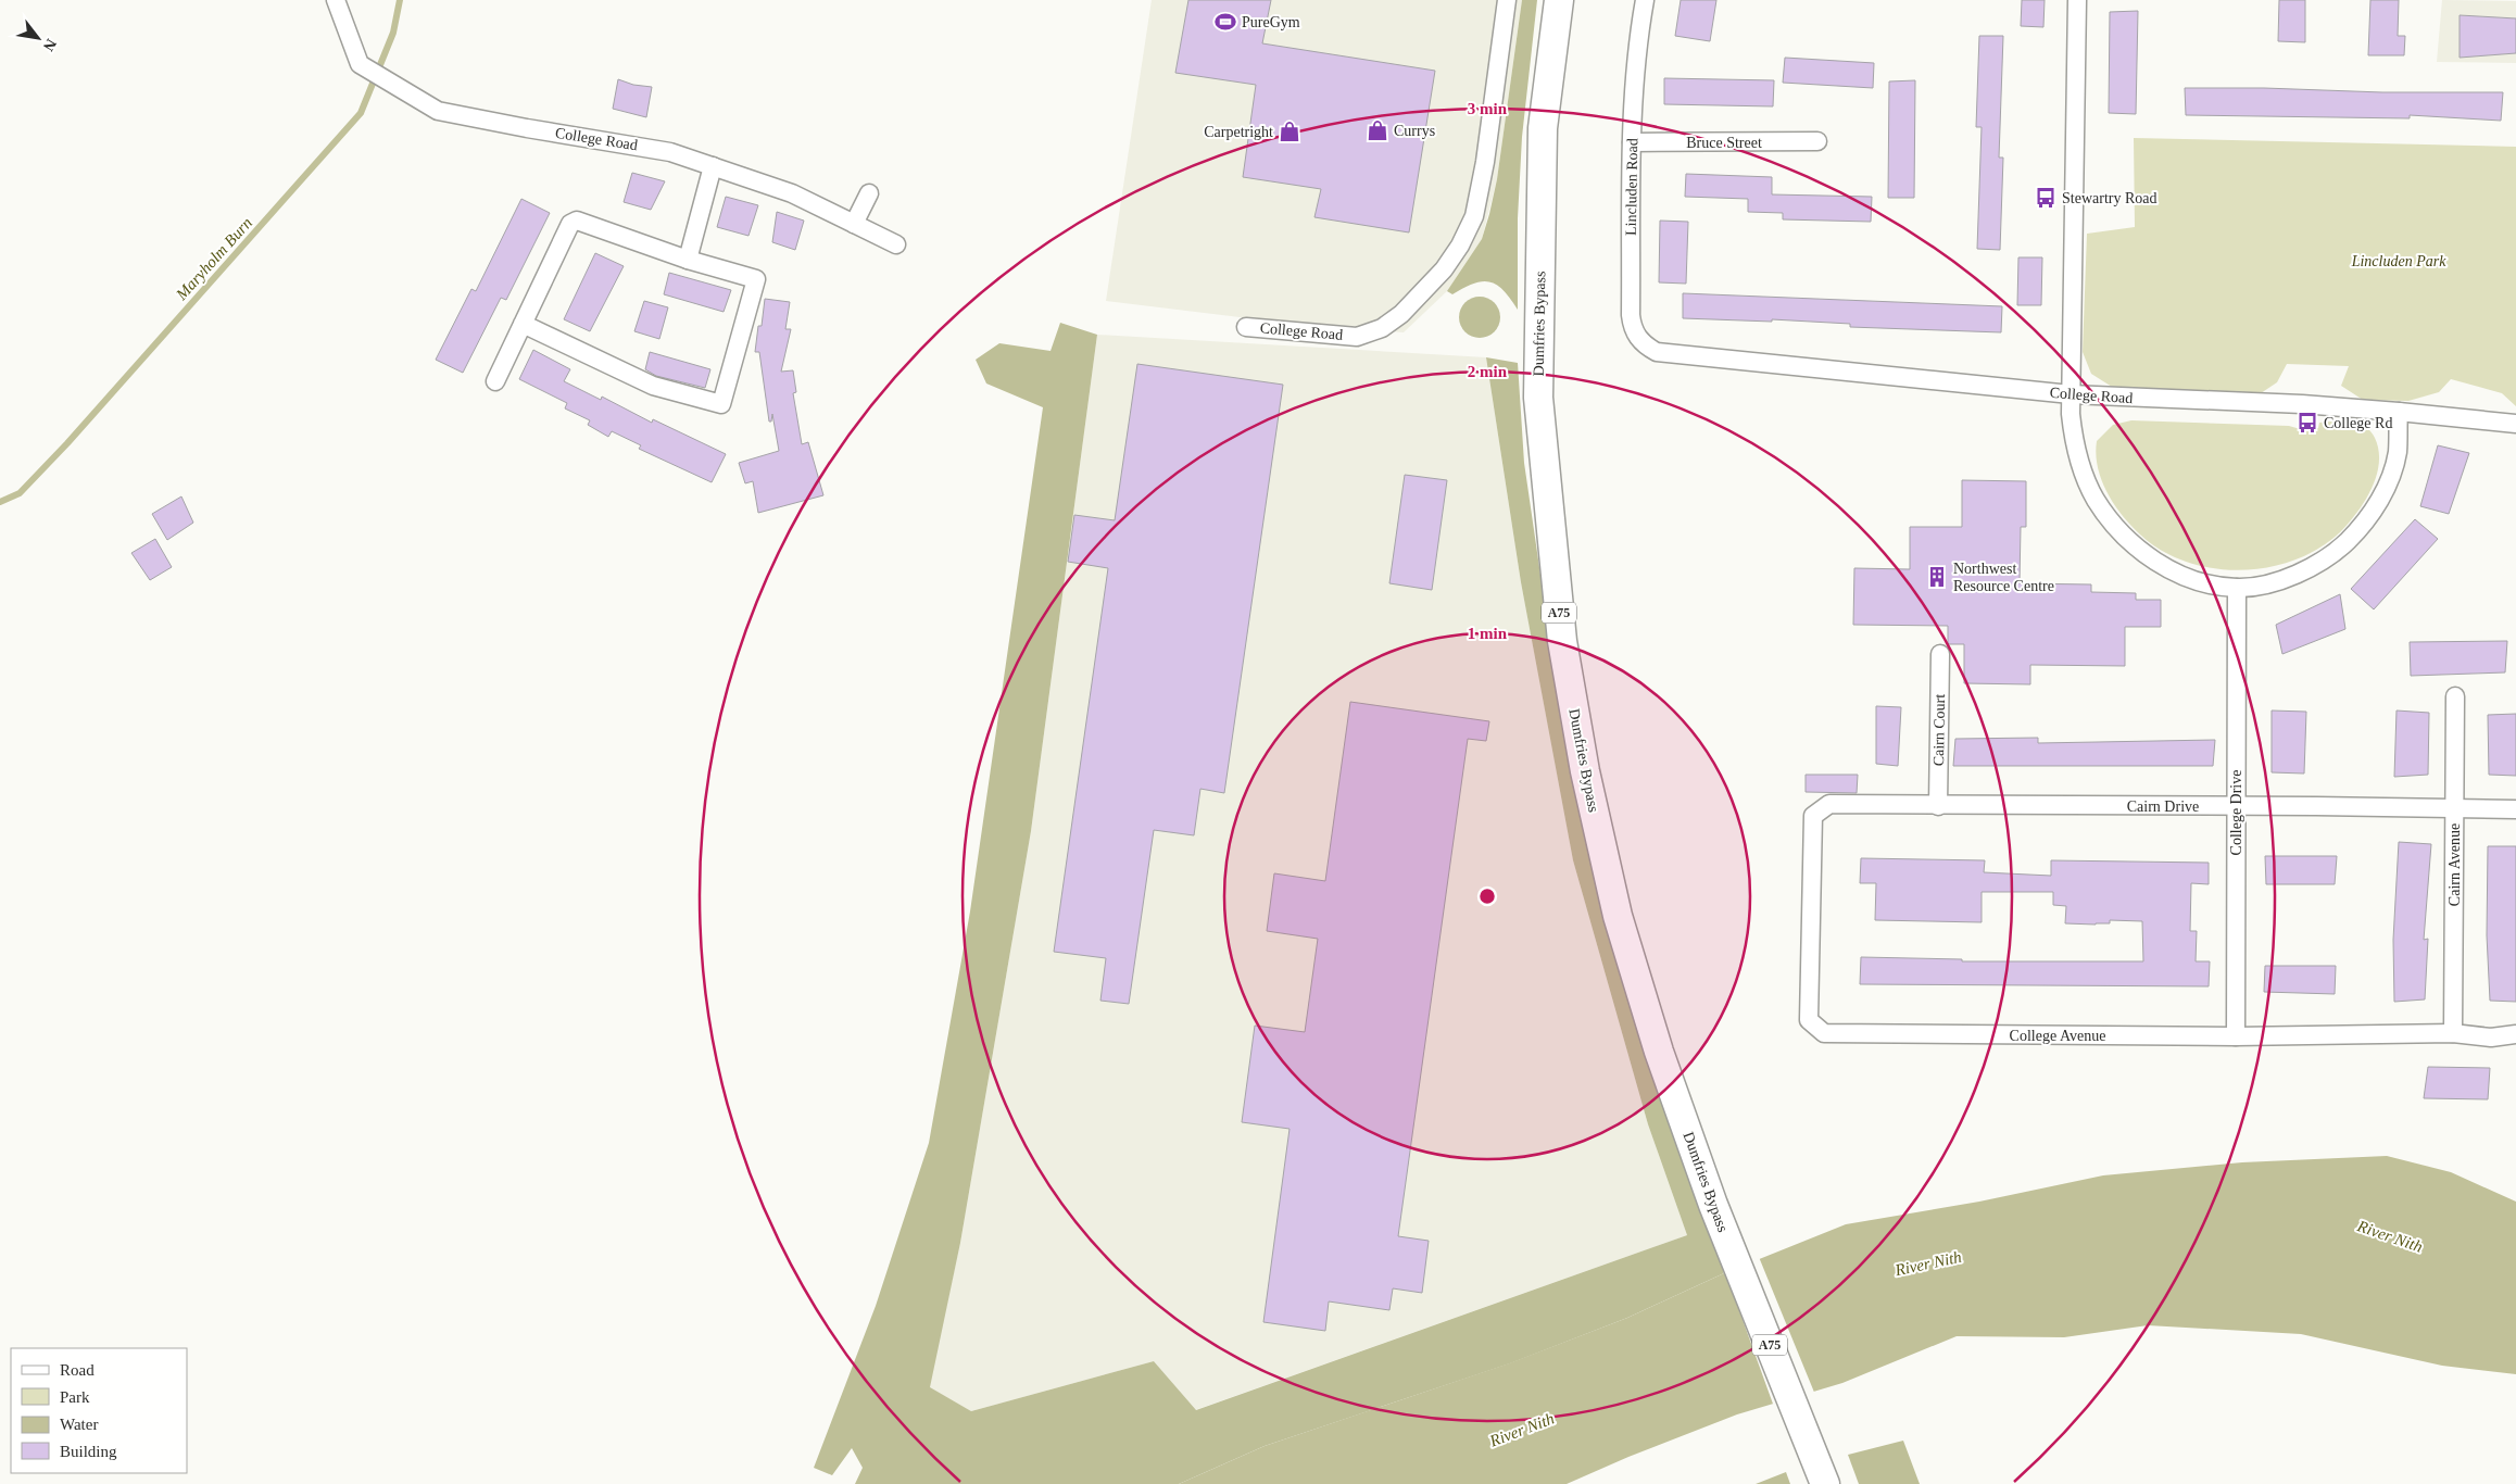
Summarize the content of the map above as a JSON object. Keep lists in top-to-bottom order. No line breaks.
{"streets":{"highway":["Dumfries Bypass","A75"],"street":["College Road","Bruce Street","Lincluden Road","Cairn Court","Cairn Drive","College Drive","Cairn Avenue","College Avenue"]},"crossings":[["College Road","Lincluden Road"],["Bruce Street","Lincluden Road"],["Cairn Court","Cairn Drive"],["Cairn Drive","College Drive"],["Cairn Drive","Cairn Avenue"],["Cairn Drive","College Avenue"],["College Drive","College Avenue"],["Cairn Avenue","College Avenue"]],"water":["Maryholm Burn","River Nith"],"parks":["Lincluden Park"],"places":{"sports":["PureGym"],"shop":["Currys","Carpetright"],"bus stop":["Stewartry Road","College Rd"],"building":["Northwest Resource Centre"]},"legend":["Road","Park","Water","Building"],"north":"bottom right","rings":["3 min","2 min","1 min"]}
